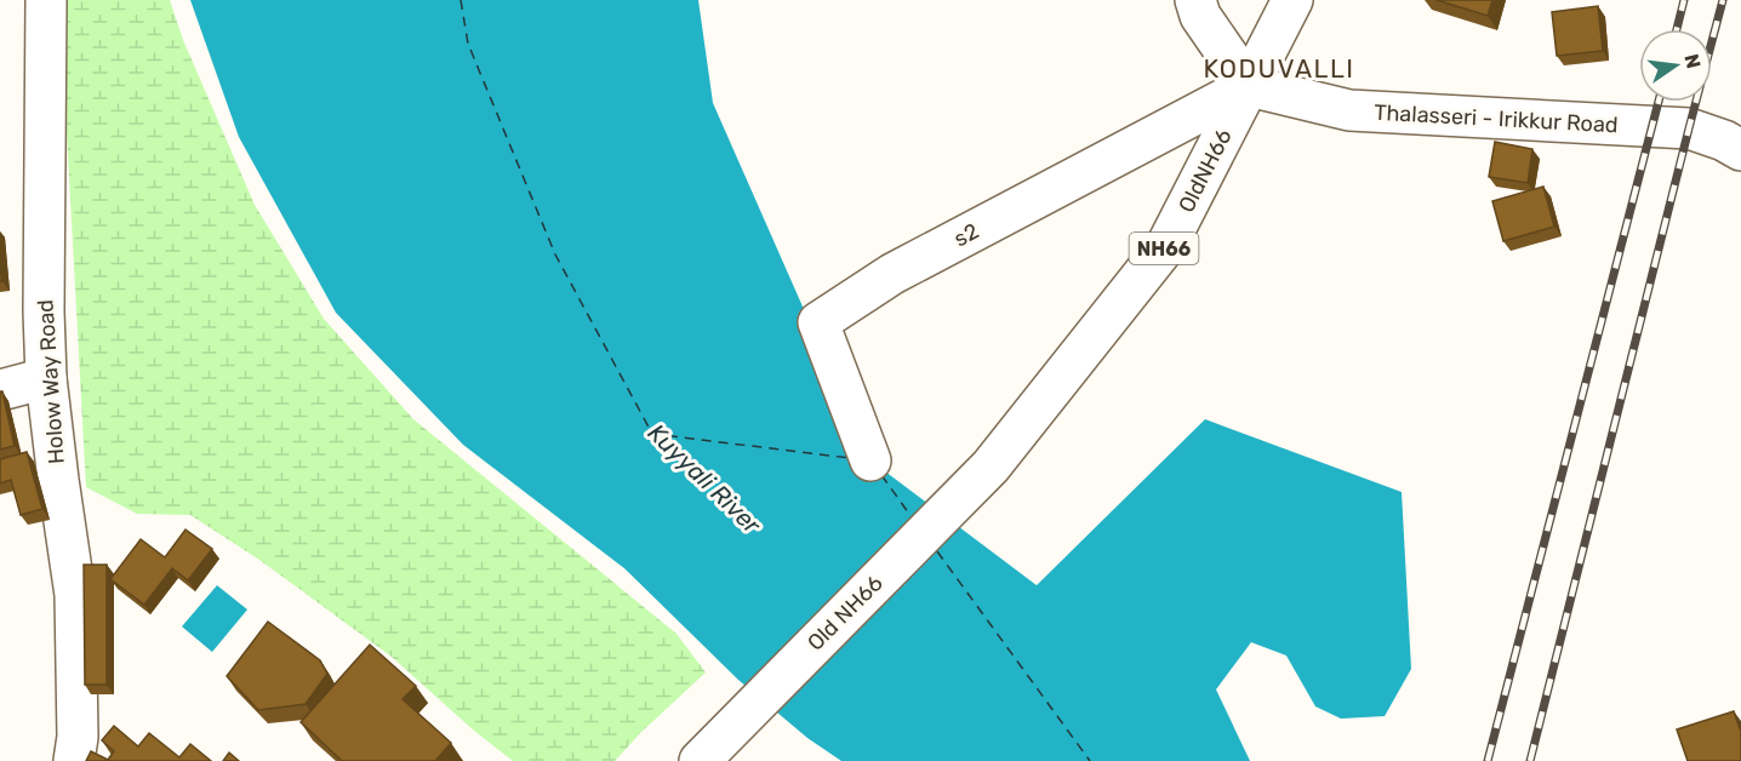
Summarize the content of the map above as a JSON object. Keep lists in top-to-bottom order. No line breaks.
{"streets":{"main road":["Thalasseri - Irikkur Road","OldNH66","s2","NH66","Holow Way Road","Old NH66"]},"crossings":[["Thalasseri - Irikkur Road","OldNH66"],["Thalasseri - Irikkur Road","s2"],["OldNH66","s2"],["OldNH66","Old NH66"]],"districts":["KODUVALLI"],"water":["Kuyyali River"],"north":"right"}
